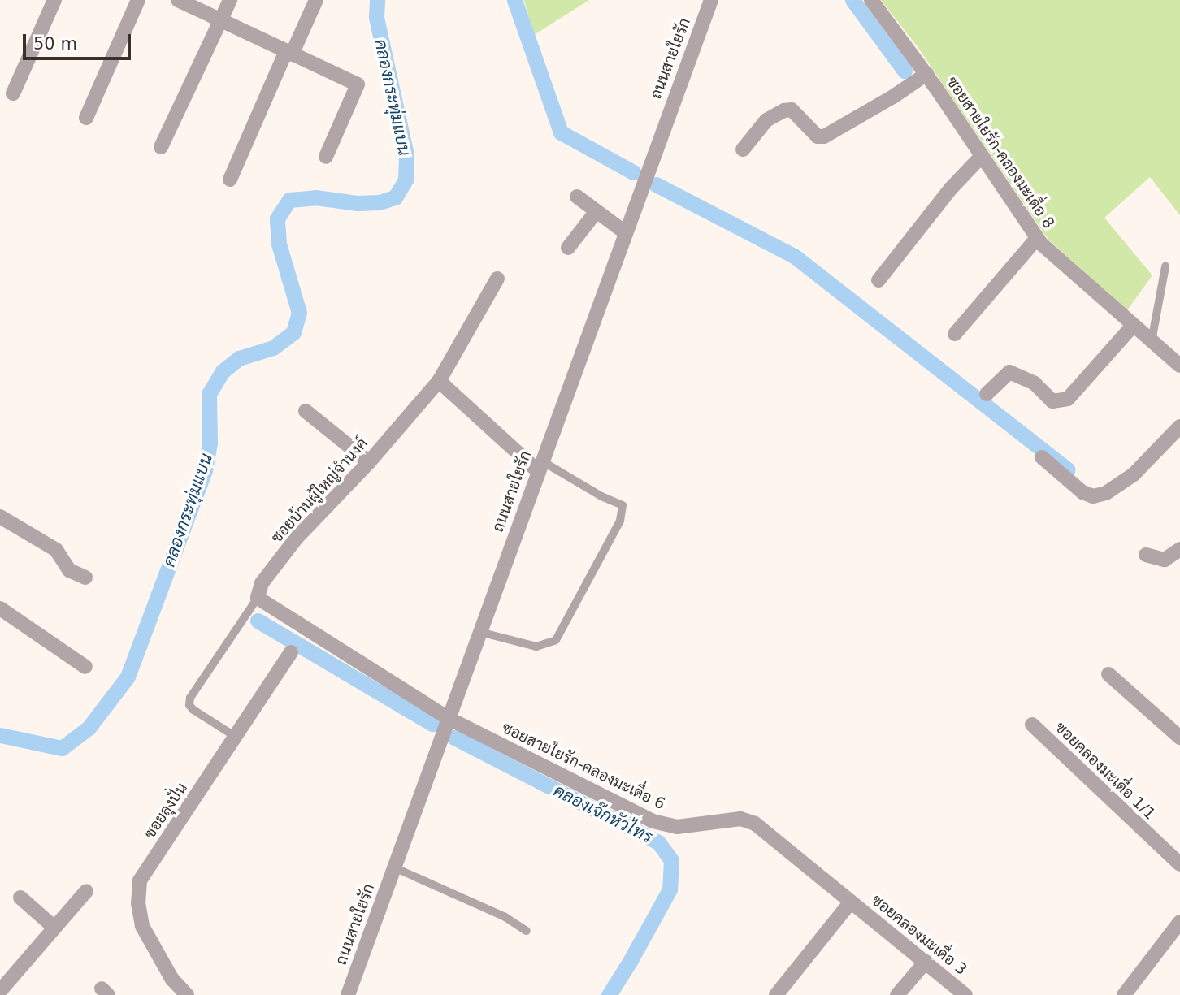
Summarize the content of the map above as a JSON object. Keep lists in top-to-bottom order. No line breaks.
{"streets":{"street":["ถนนสายใยรัก","ซอยสายใยรัก-คลองมะเดื่อ 8","ซอยบ้านผู้ใหญ่จำนงค์","ซอยสายใยรัก-คลองมะเดื่อ 6","ซอยคลองมะเดื่อ 1/1","ซอยลุงปั่น","ซอยคลองมะเดื่อ 3"]},"crossings":[["ถนนสายใยรัก","ซอยสายใยรัก-คลองมะเดื่อ 6"],["ซอยสายใยรัก-คลองมะเดื่อ 6","ซอยคลองมะเดื่อ 3"]],"water":["คลองกระทุ่มแบน","คลองเจ๊กหัวไทร"],"scale_bar":"50 m"}
